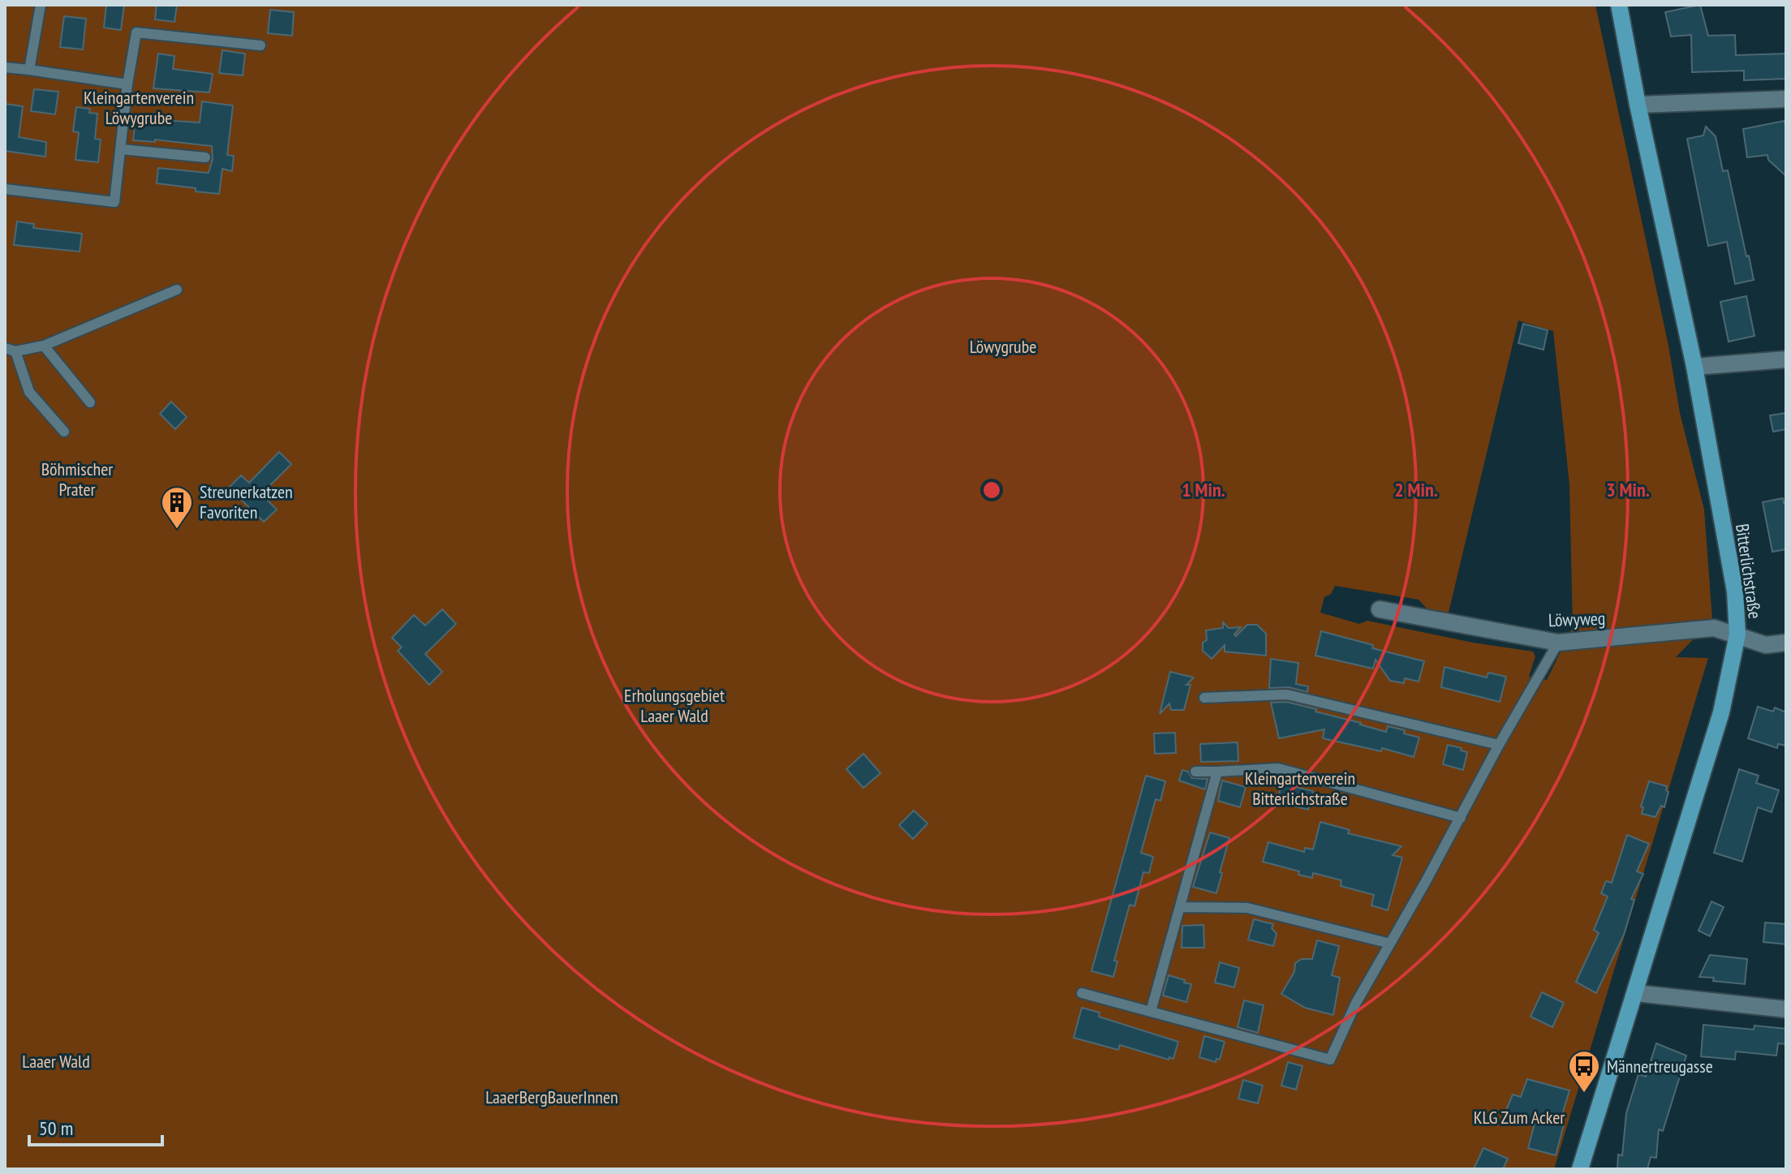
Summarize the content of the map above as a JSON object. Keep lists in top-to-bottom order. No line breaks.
{"streets":{"main road":["Bitterlichstraße"],"street":["Löwyweg"]},"crossings":[["Bitterlichstraße","Löwyweg"]],"parks":["Kleingartenverein Löwygrube","Löwygrube","Böhmischer Prater","Erholungsgebiet Laaer Wald","Kleingartenverein Bitterlichstraße","Laaer Wald","LaaerBergBauerInnen","KLG Zum Acker"],"places":{"building":["Streunerkatzen Favoriten"],"bus stop":["Männertreugasse"]},"scale_bar":"50 m","rings":["1 Min.","2 Min.","3 Min."]}
